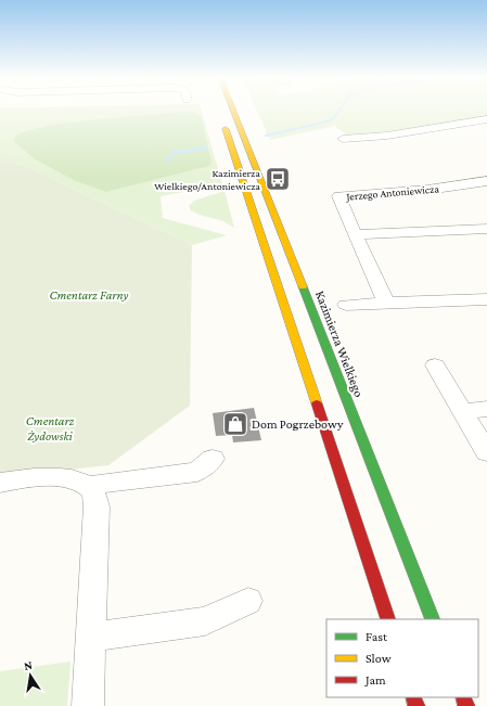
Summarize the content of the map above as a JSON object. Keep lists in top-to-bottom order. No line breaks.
{"streets":{"main road":["Kazimierza Wielkiego"],"street":["Jerzego Antoniewicza"]},"parks":["Cmentarz Farny","Cmentarz Żydowski"],"places":{"bus stop":["Kazimierza Wielkiego/Antoniewicza"],"shop":["Dom Pogrzebowy"]},"legend":["Fast","Slow","Jam"],"north":"top"}
